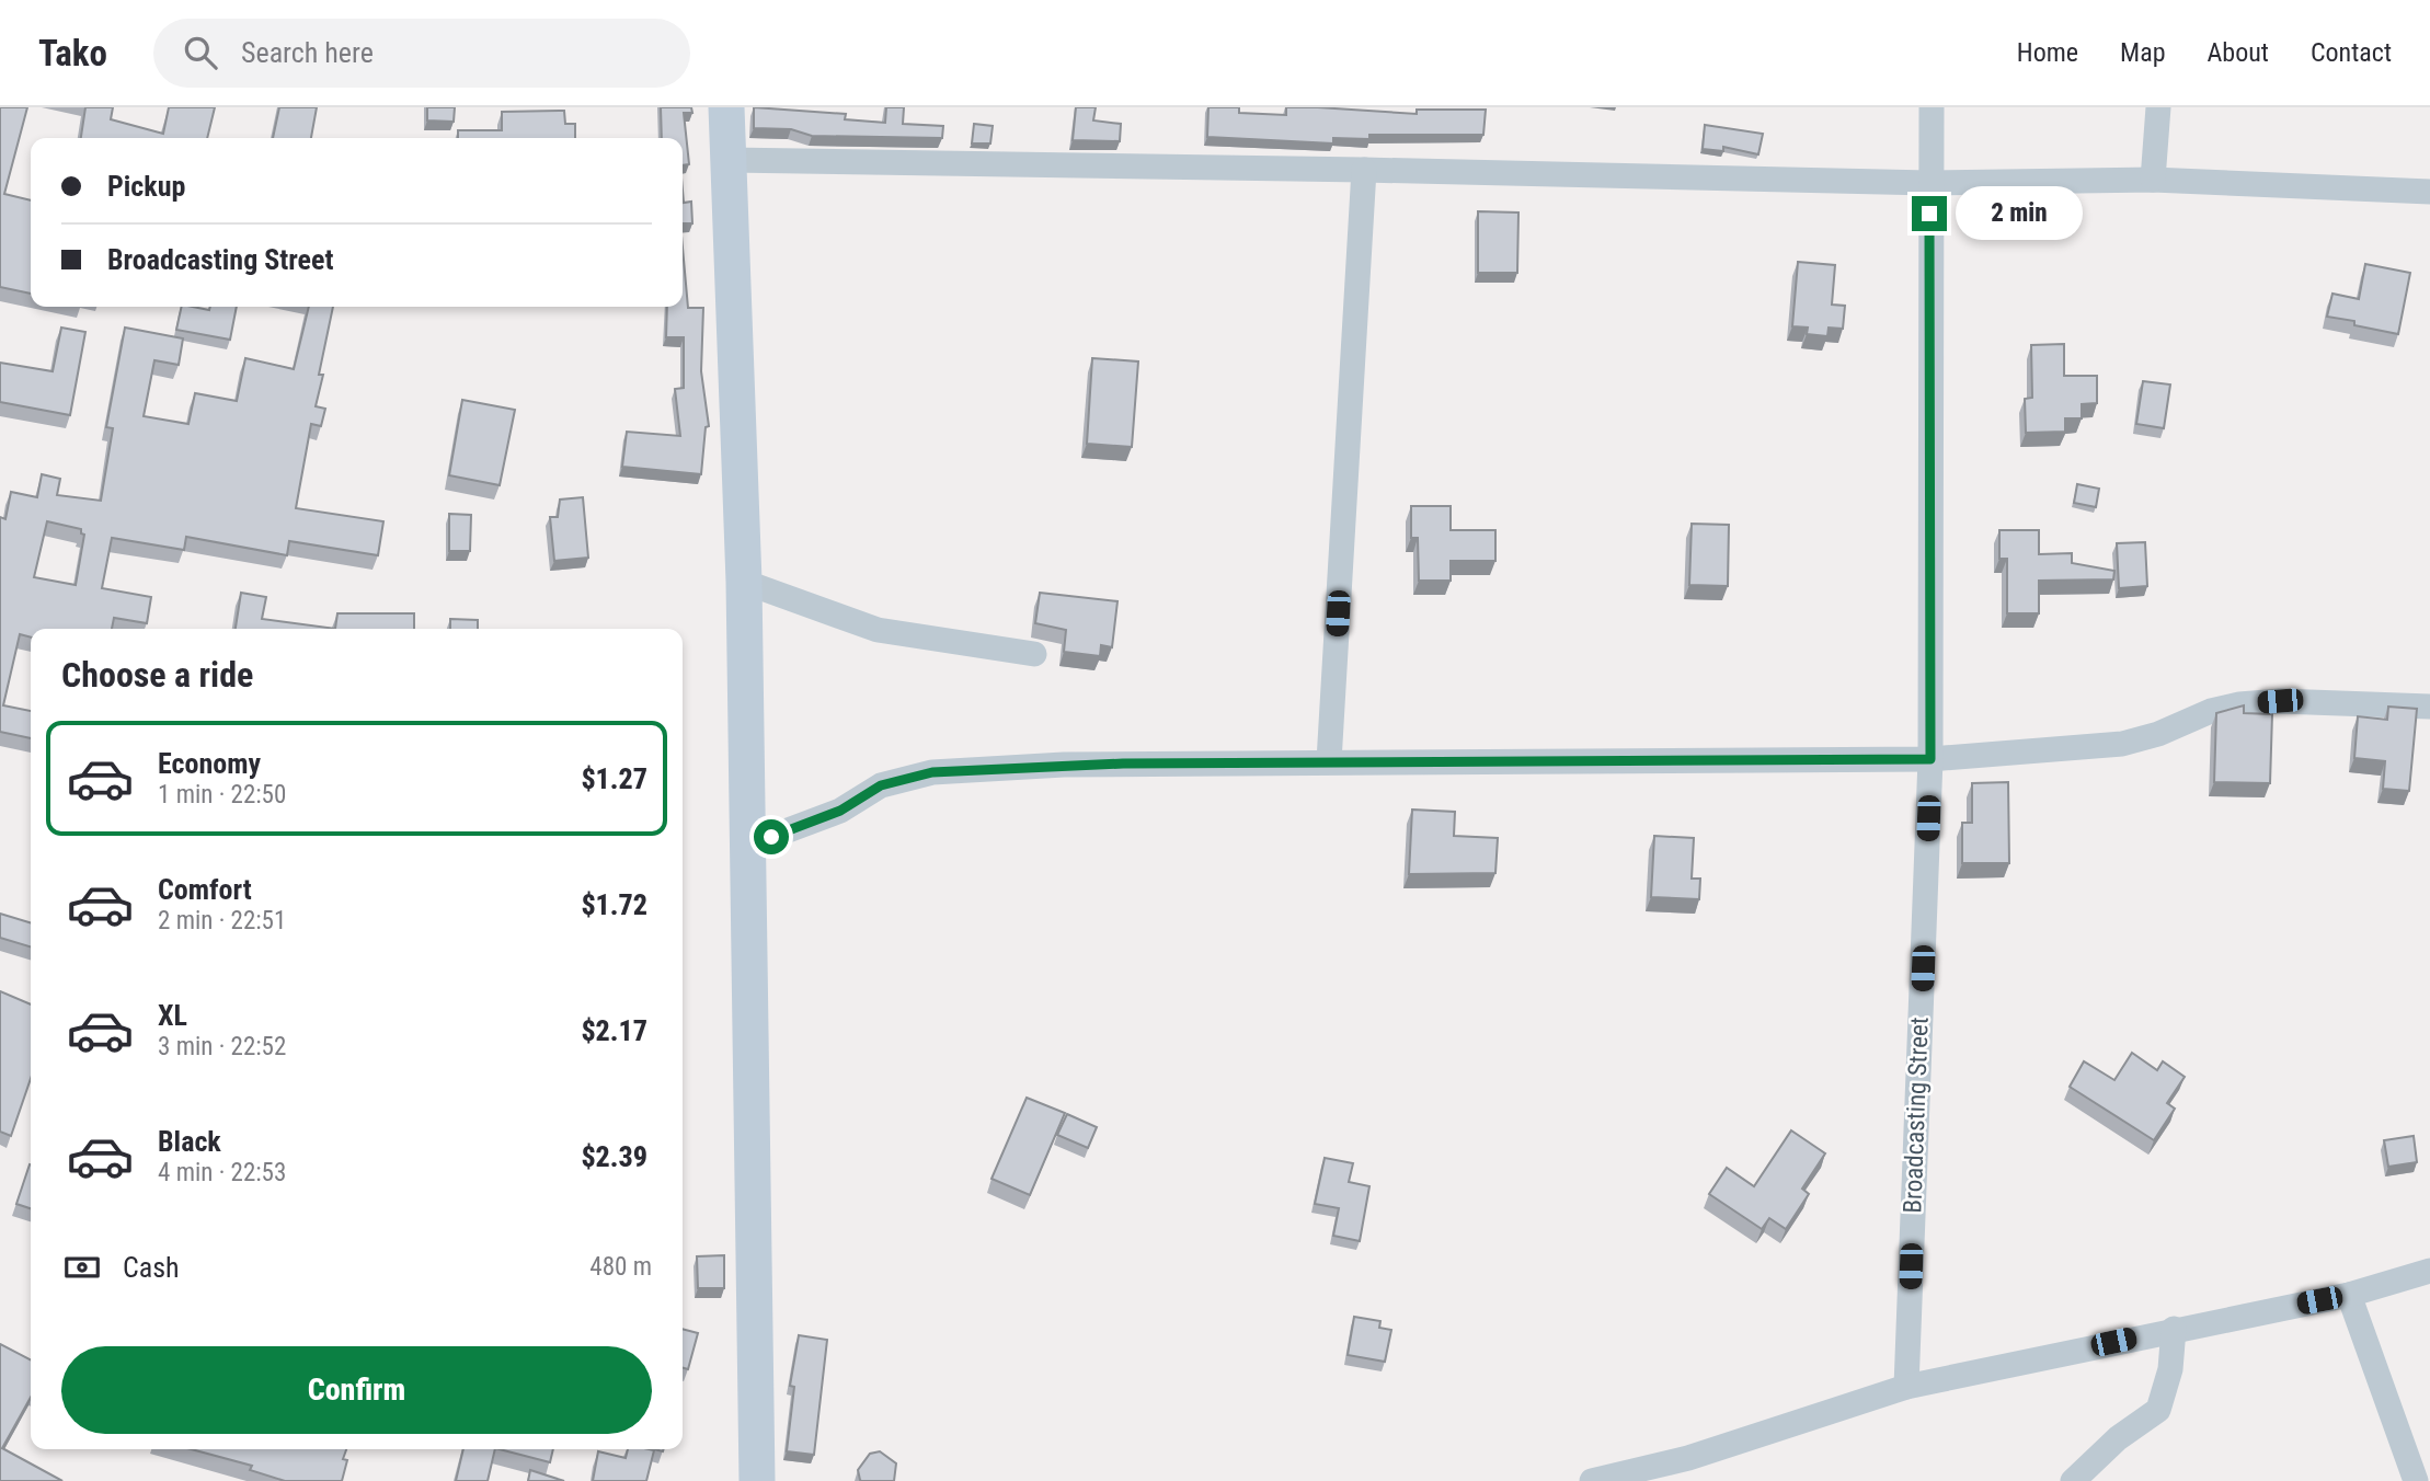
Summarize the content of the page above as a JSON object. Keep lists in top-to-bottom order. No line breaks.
{"streets":{"street":["Broadcasting Street"]},"page":{"header":"Tako","search":"Search here","nav":["Home","Map","About","Contact"],"banner":["Pickup","Broadcasting Street"],"bubble":"2 min","heading":"Choose a ride","list":[{"name":"Economy","note":"1 min · 22:50","value":"$1.27"},{"name":"Comfort","note":"2 min · 22:51","value":"$1.72"},{"name":"XL","note":"3 min · 22:52","value":"$2.17"},{"name":"Black","note":"4 min · 22:53","value":"$2.39"}],"pay":["Cash","480 m"],"buttons":"Confirm"}}
